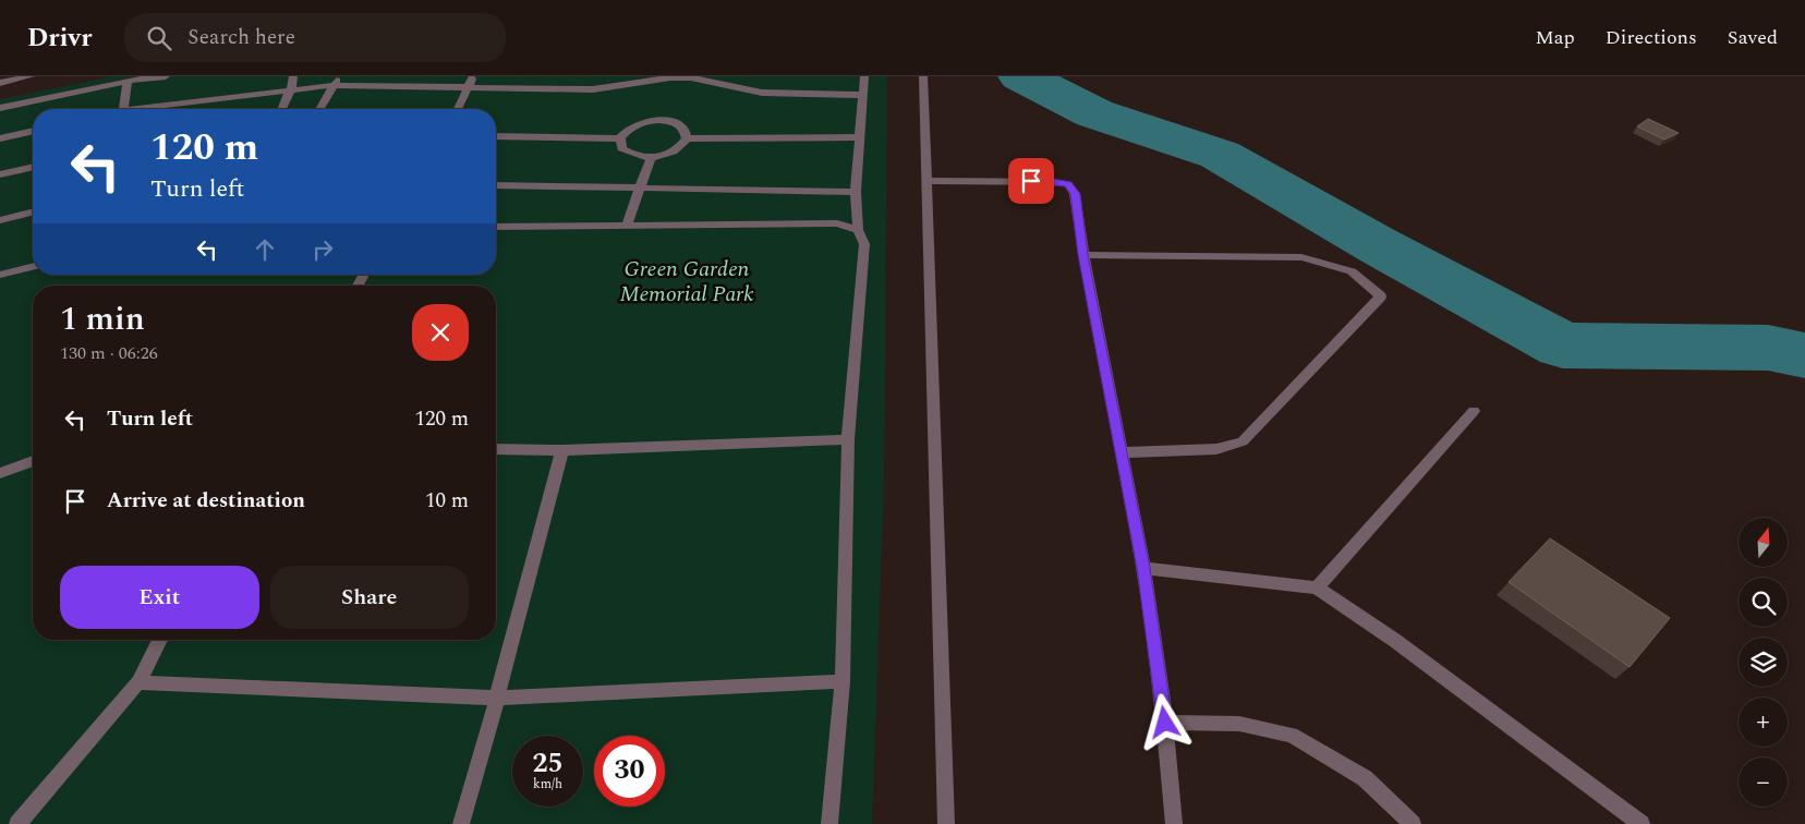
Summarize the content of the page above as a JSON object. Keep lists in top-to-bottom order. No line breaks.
{"parks":["Green Garden Memorial Park"],"north":"top","page":{"header":"Drivr","search":"Search here","nav":["Map","Directions","Saved"],"turn":["120 m","Turn left"],"heading":["1 min","130 m · 06:26"],"list":[{"name":"Turn left","value":"120 m"},{"name":"Arrive at destination","value":"10 m"}],"map_buttons":["+","−"],"buttons":["Exit","Share"],"speed":"25 km/h","limit":"30"}}
